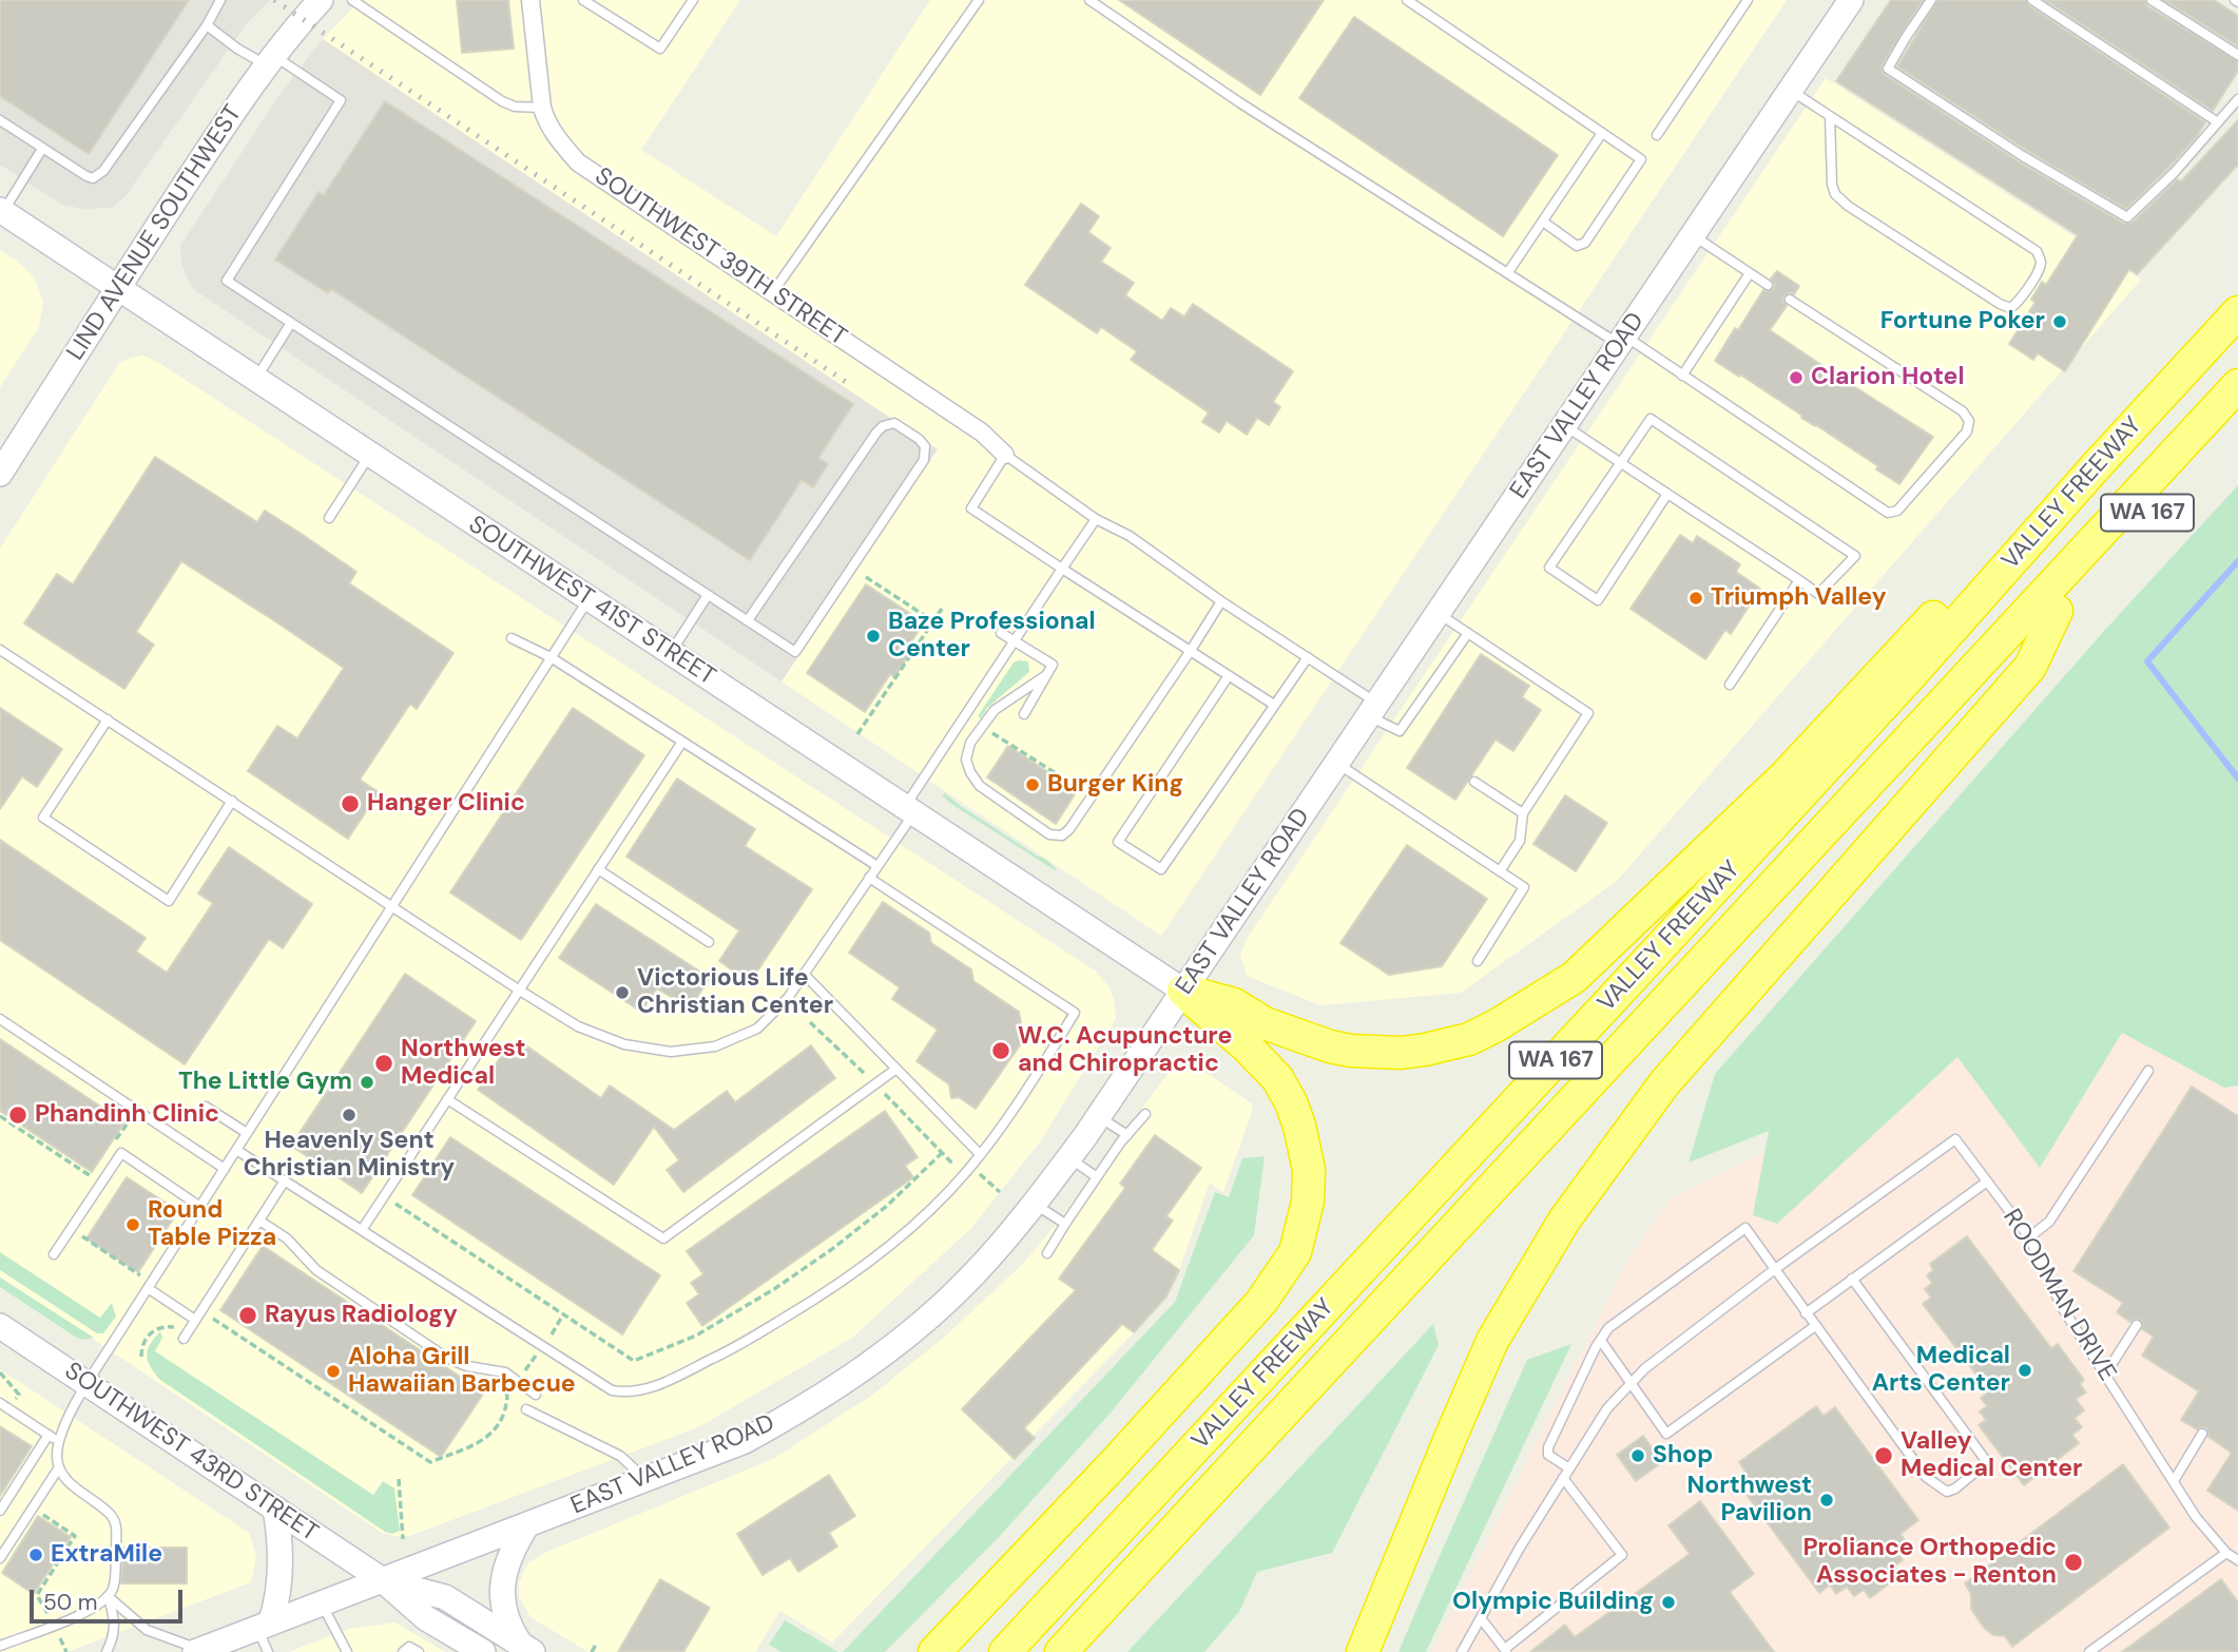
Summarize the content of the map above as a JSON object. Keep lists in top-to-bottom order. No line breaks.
{"streets":{"highway":["VALLEY FREEWAY","WA 167"],"main road":["LIND AVENUE SOUTHWEST","EAST VALLEY ROAD","SOUTHWEST 41ST STREET","SOUTHWEST 43RD STREET"],"street":["SOUTHWEST 39TH STREET"],"lane":["ROODMAN DRIVE"]},"crossings":[["LIND AVENUE SOUTHWEST","SOUTHWEST 41ST STREET"],["EAST VALLEY ROAD","SOUTHWEST 41ST STREET"],["EAST VALLEY ROAD","SOUTHWEST 43RD STREET"]],"places":["Fortune Poker","Clarion Hotel","Triumph Valley","Baze Professional Center","Burger King","Hanger Clinic","Victorious Life Christian Center","W.C. Acupuncture and Chiropractic","Northwest Medical","The Little Gym","Phandinh Clinic","Heavenly Sent Christian Ministry","Round Table Pizza","Rayus Radiology","Medical Arts Center","Aloha Grill Hawaiian Barbecue","Shop","Valley Medical Center","Northwest Pavilion","ExtraMile","Proliance Orthopedic Associates - Renton","Olympic Building"],"scale_bar":"50 m"}
